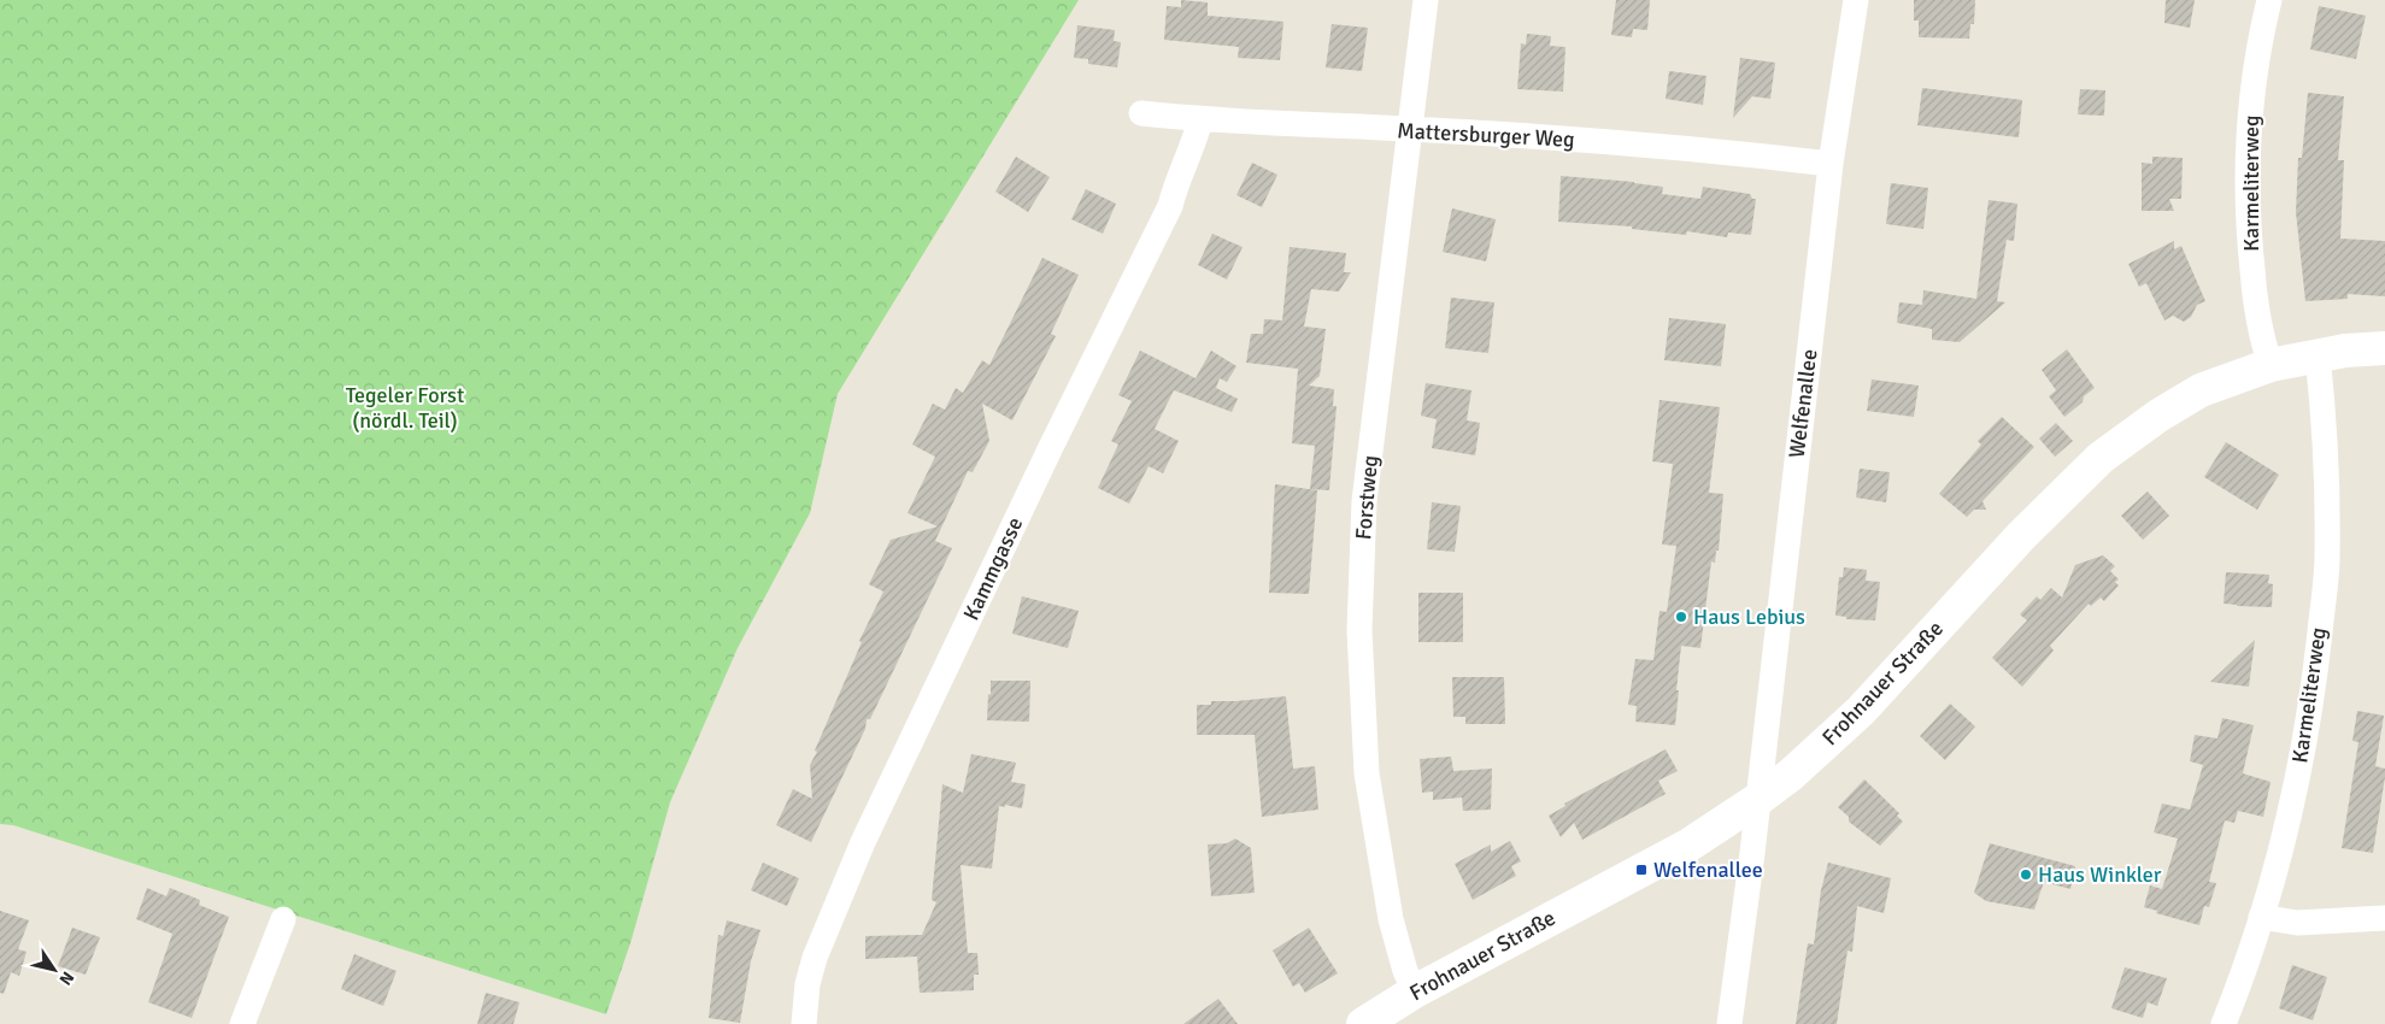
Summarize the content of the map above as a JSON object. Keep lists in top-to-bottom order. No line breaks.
{"streets":{"street":["Mattersburger Weg","Karmeliterweg","Welfenallee","Forstweg","Kammgasse","Frohnauer Straße"]},"crossings":[["Mattersburger Weg","Welfenallee"],["Mattersburger Weg","Forstweg"],["Mattersburger Weg","Kammgasse"],["Karmeliterweg","Frohnauer Straße"],["Welfenallee","Frohnauer Straße"],["Forstweg","Frohnauer Straße"]],"parks":["Tegeler Forst (nördl. Teil)"],"places":{"other":["Haus Lebius","Haus Winkler"],"transit":["Welfenallee"]},"north":"bottom right"}
